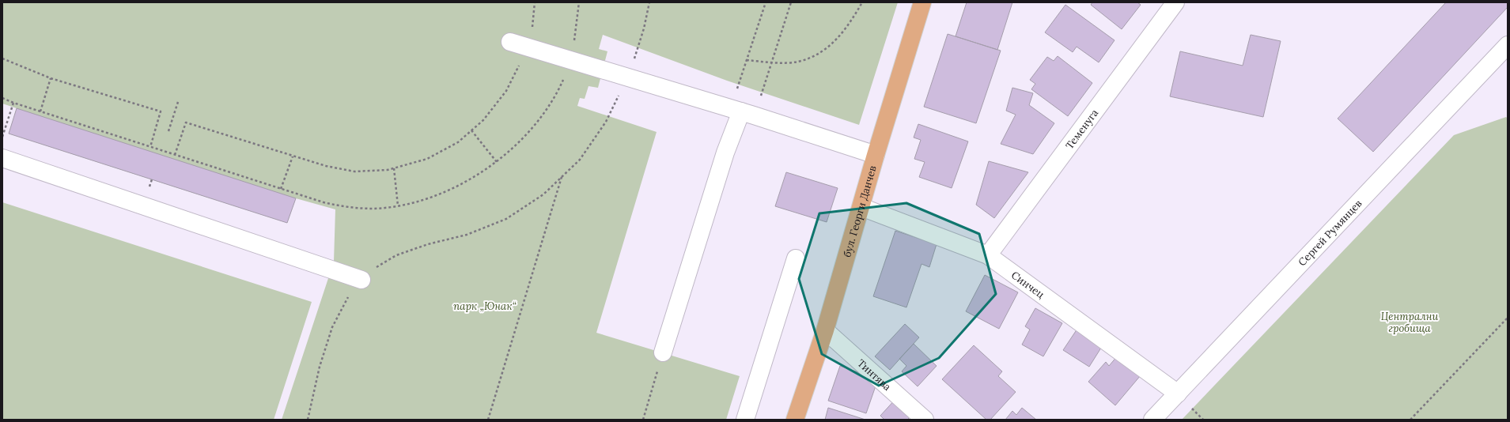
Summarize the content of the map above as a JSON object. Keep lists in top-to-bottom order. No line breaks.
{"streets":{"main road":["бул. Георги Данчев"],"street":["Теменуга","Сергей Румянцев","Синчец","Тинтява"]},"crossings":[["Теменуга","Синчец"],["бул. Георги Данчев","Синчец"],["бул. Георги Данчев","Тинтява"],["Сергей Румянцев","Синчец"]],"parks":["парк „Юнак“","Централни гробища"]}
